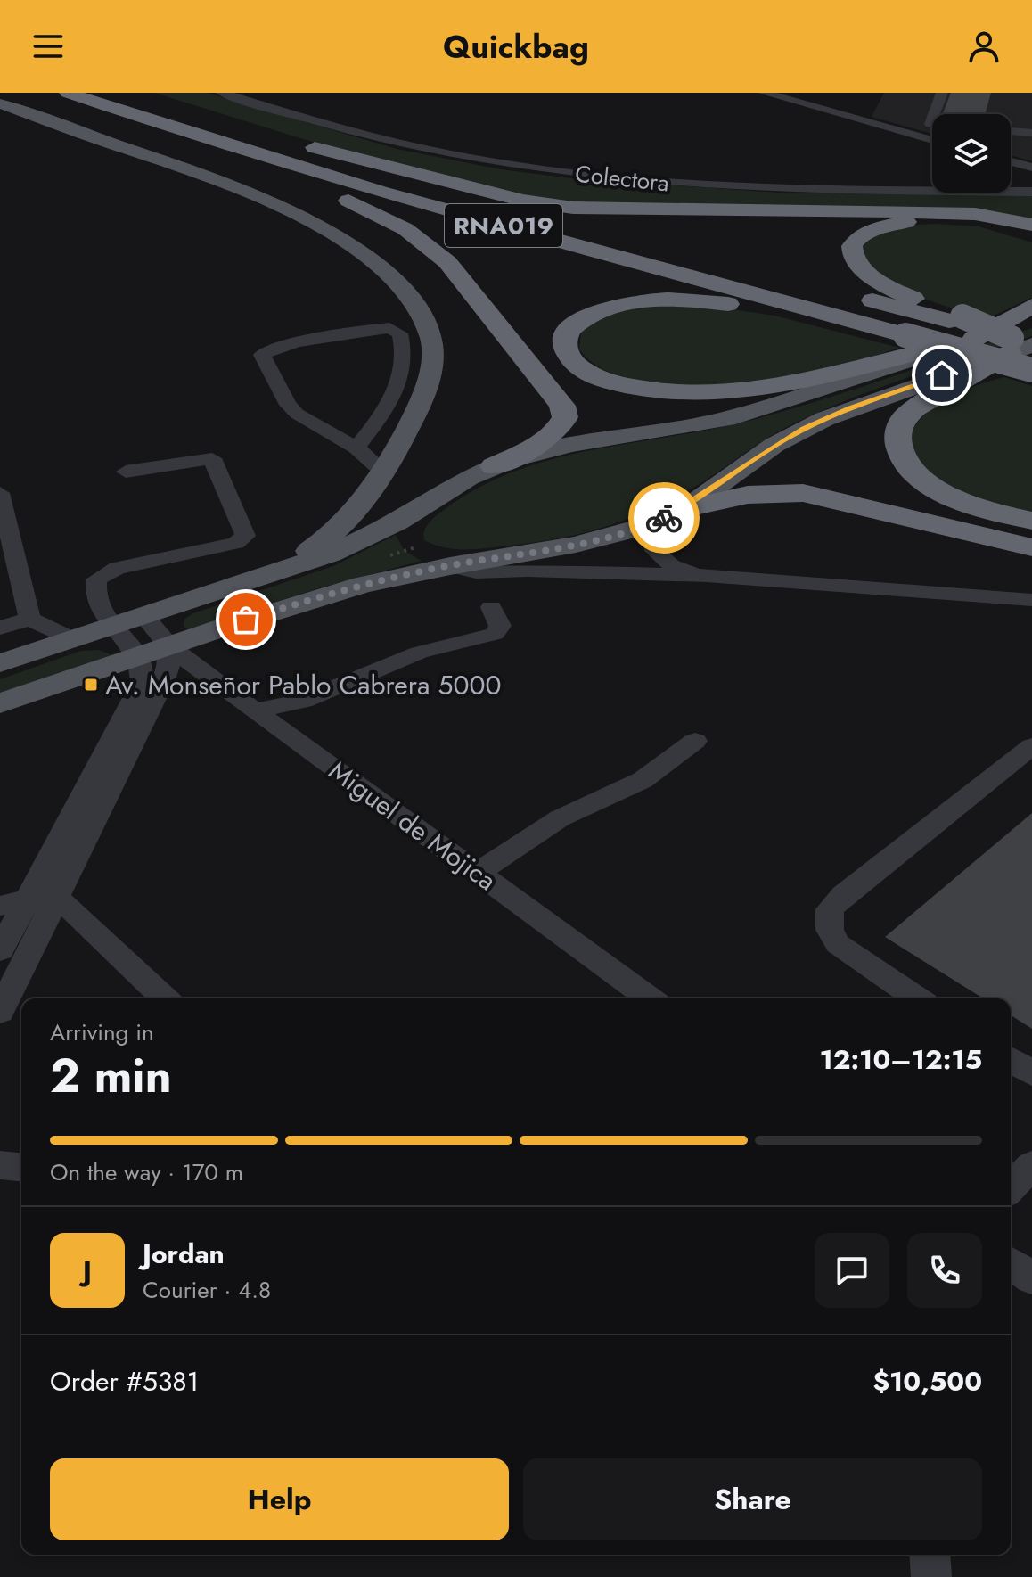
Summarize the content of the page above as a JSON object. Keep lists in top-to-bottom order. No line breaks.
{"streets":{"highway":["RNA019"],"street":["Colectora","Miguel de Mojica"]},"places":{"transit":["Av. Monseñor Pablo Cabrera 5000"]},"page":{"header":"Quickbag","heading":["2 min","Arriving in","12:10–12:15"],"panel":["Jordan","Courier · 4.8","Order #5381","$10,500"],"bar":"On the way · 170 m","round":"J","buttons":["Help","Share"]}}
